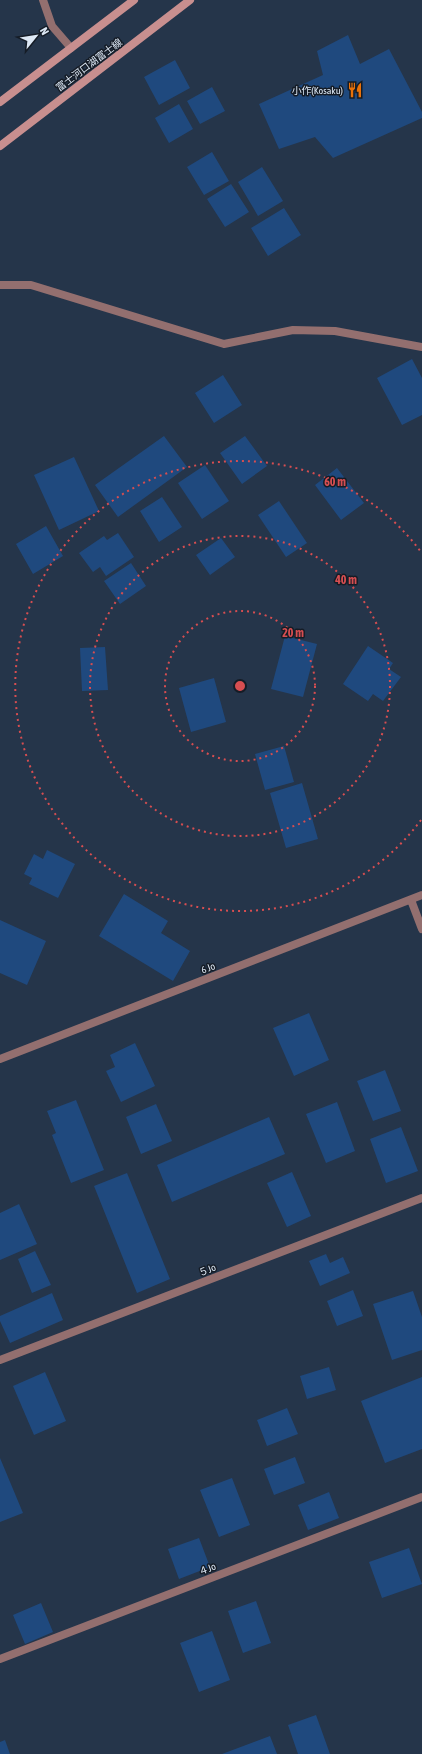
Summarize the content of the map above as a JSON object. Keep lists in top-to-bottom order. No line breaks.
{"streets":{"main road":["富士河口湖富士線"],"street":["6 Jo","５Jo","４Jo"]},"places":{"restaurant":["小作(Kosaku)"]},"north":"top right","rings":["60 m","40 m","20 m"]}
